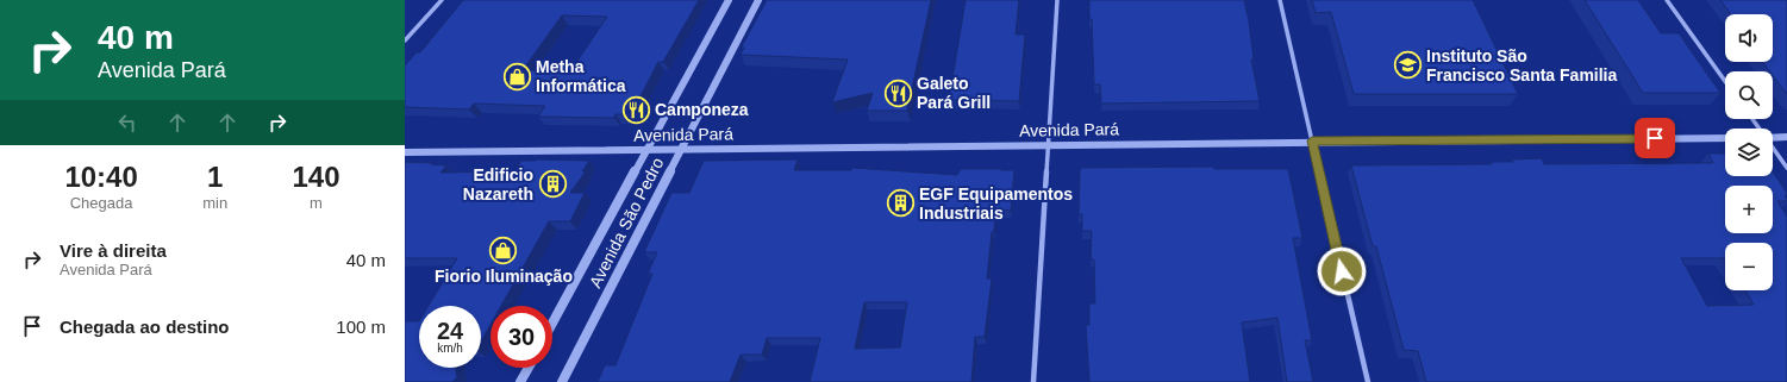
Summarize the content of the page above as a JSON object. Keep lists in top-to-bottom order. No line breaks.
{"streets":{"street":["Avenida Pará","Avenida São Pedro"]},"crossings":[["Avenida Pará","Avenida São Pedro"]],"places":{"school or university":["Instituto São Francisco Santa Familia"],"shop":["Metha Informática","Fiorio Iluminação"],"restaurant":["Galeto Pará Grill","Camponeza"],"building":["Edificio Nazareth","EGF Equipamentos Industriais"]},"page":{"turn":["40 m","Avenida Pará"],"map_buttons":["+","−"],"eta":["10:40","Chegada","1","min","140","m"],"list":[{"name":"Vire à direita","note":"Avenida Pará","value":"40 m"},{"name":"Chegada ao destino","value":"100 m"}],"speed":"24 km/h","limit":"30"}}
